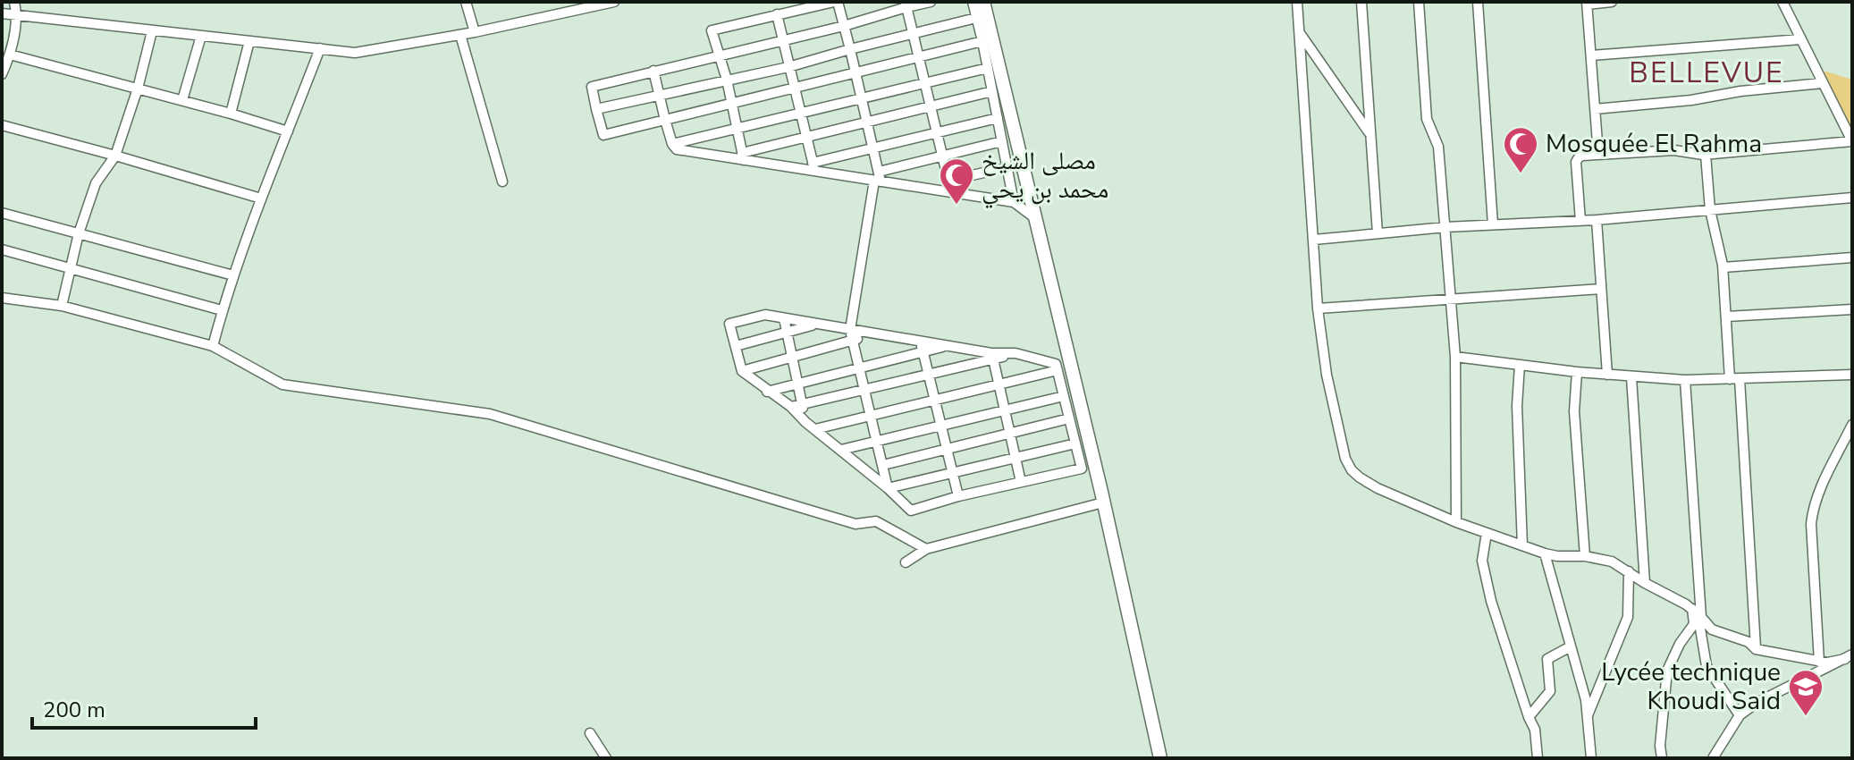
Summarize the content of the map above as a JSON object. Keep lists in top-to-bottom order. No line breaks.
{"districts":["BELLEVUE"],"places":{"mosque":["Mosquée El Rahma","مصلى الشيخ محمد بن يحي"],"school or university":["Lycée technique Khoudi Said"]},"scale_bar":"200 m"}
